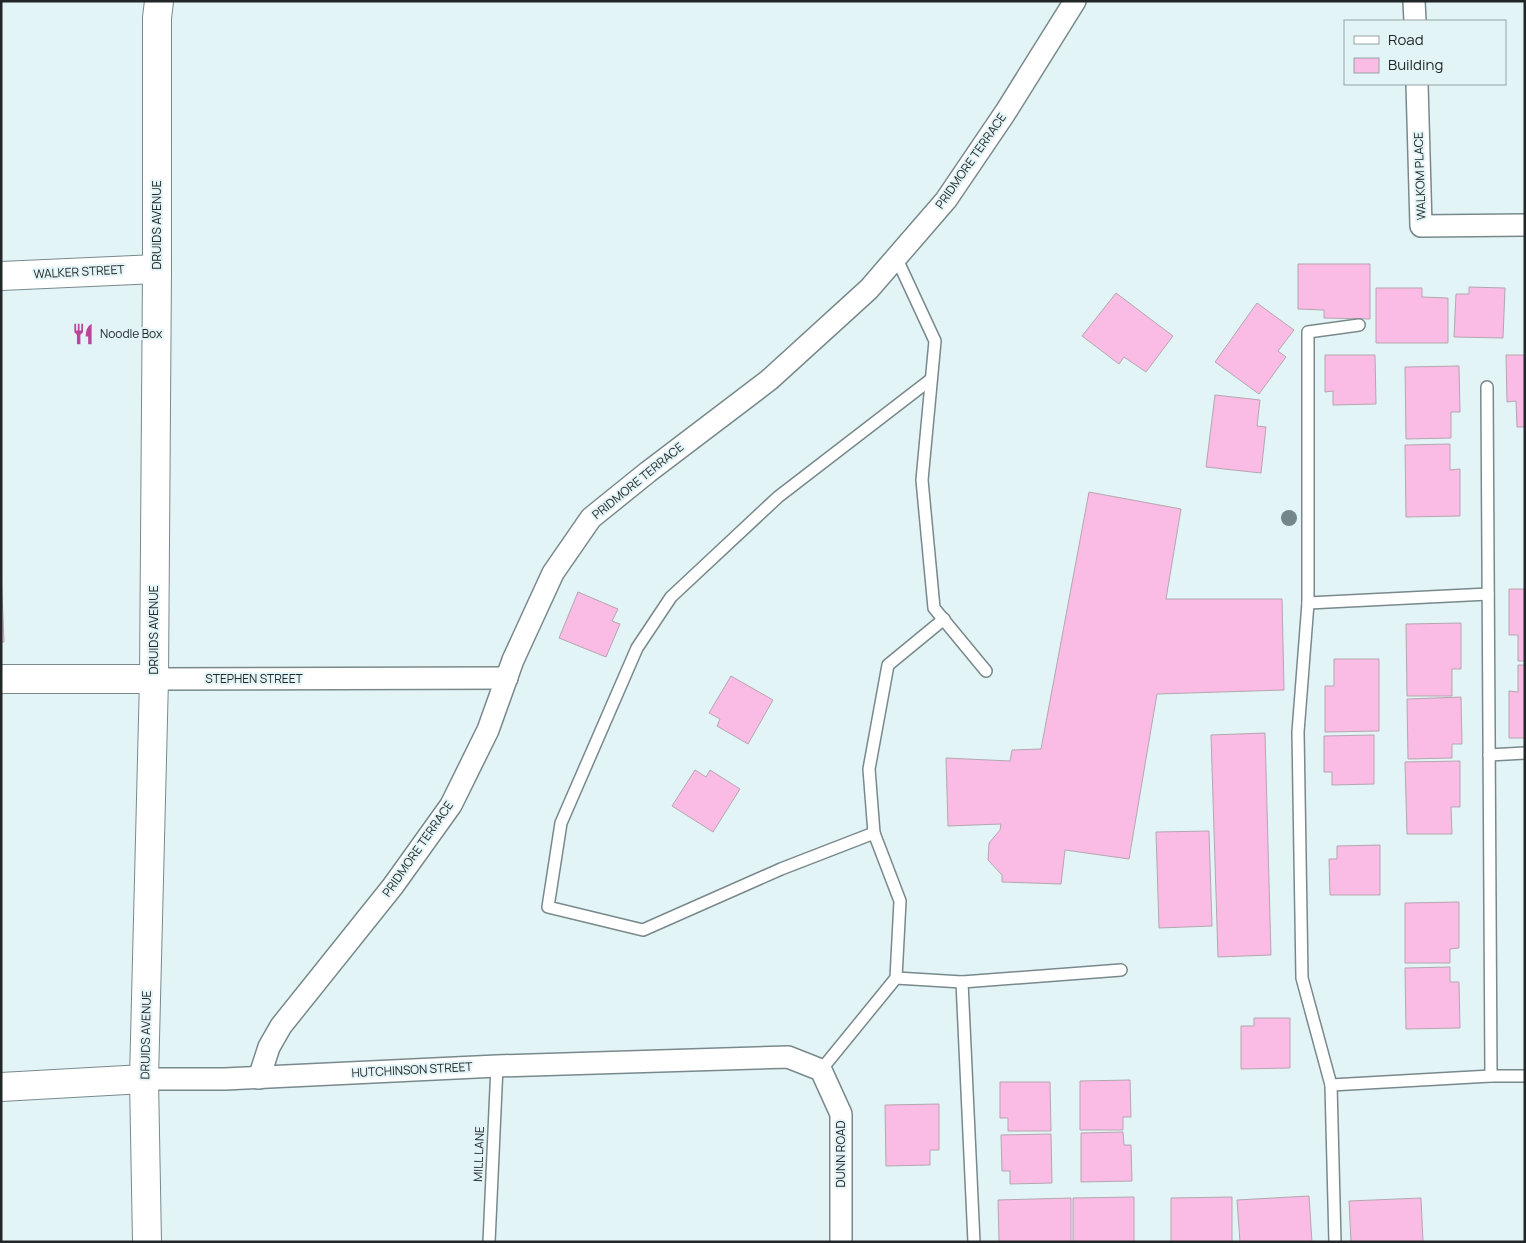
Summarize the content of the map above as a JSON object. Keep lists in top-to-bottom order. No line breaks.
{"streets":{"street":["PRIDMORE TERRACE","WALKOM PLACE","DRUIDS AVENUE","WALKER STREET","STEPHEN STREET","HUTCHINSON STREET","DUNN ROAD"],"lane":["MILL LANE"]},"crossings":[["PRIDMORE TERRACE","STEPHEN STREET"],["PRIDMORE TERRACE","HUTCHINSON STREET"],["DRUIDS AVENUE","WALKER STREET"],["DRUIDS AVENUE","STEPHEN STREET"],["DRUIDS AVENUE","HUTCHINSON STREET"],["HUTCHINSON STREET","MILL LANE"],["HUTCHINSON STREET","DUNN ROAD"]],"places":{"restaurant":["Noodle Box"]},"legend":["Road","Building"]}
